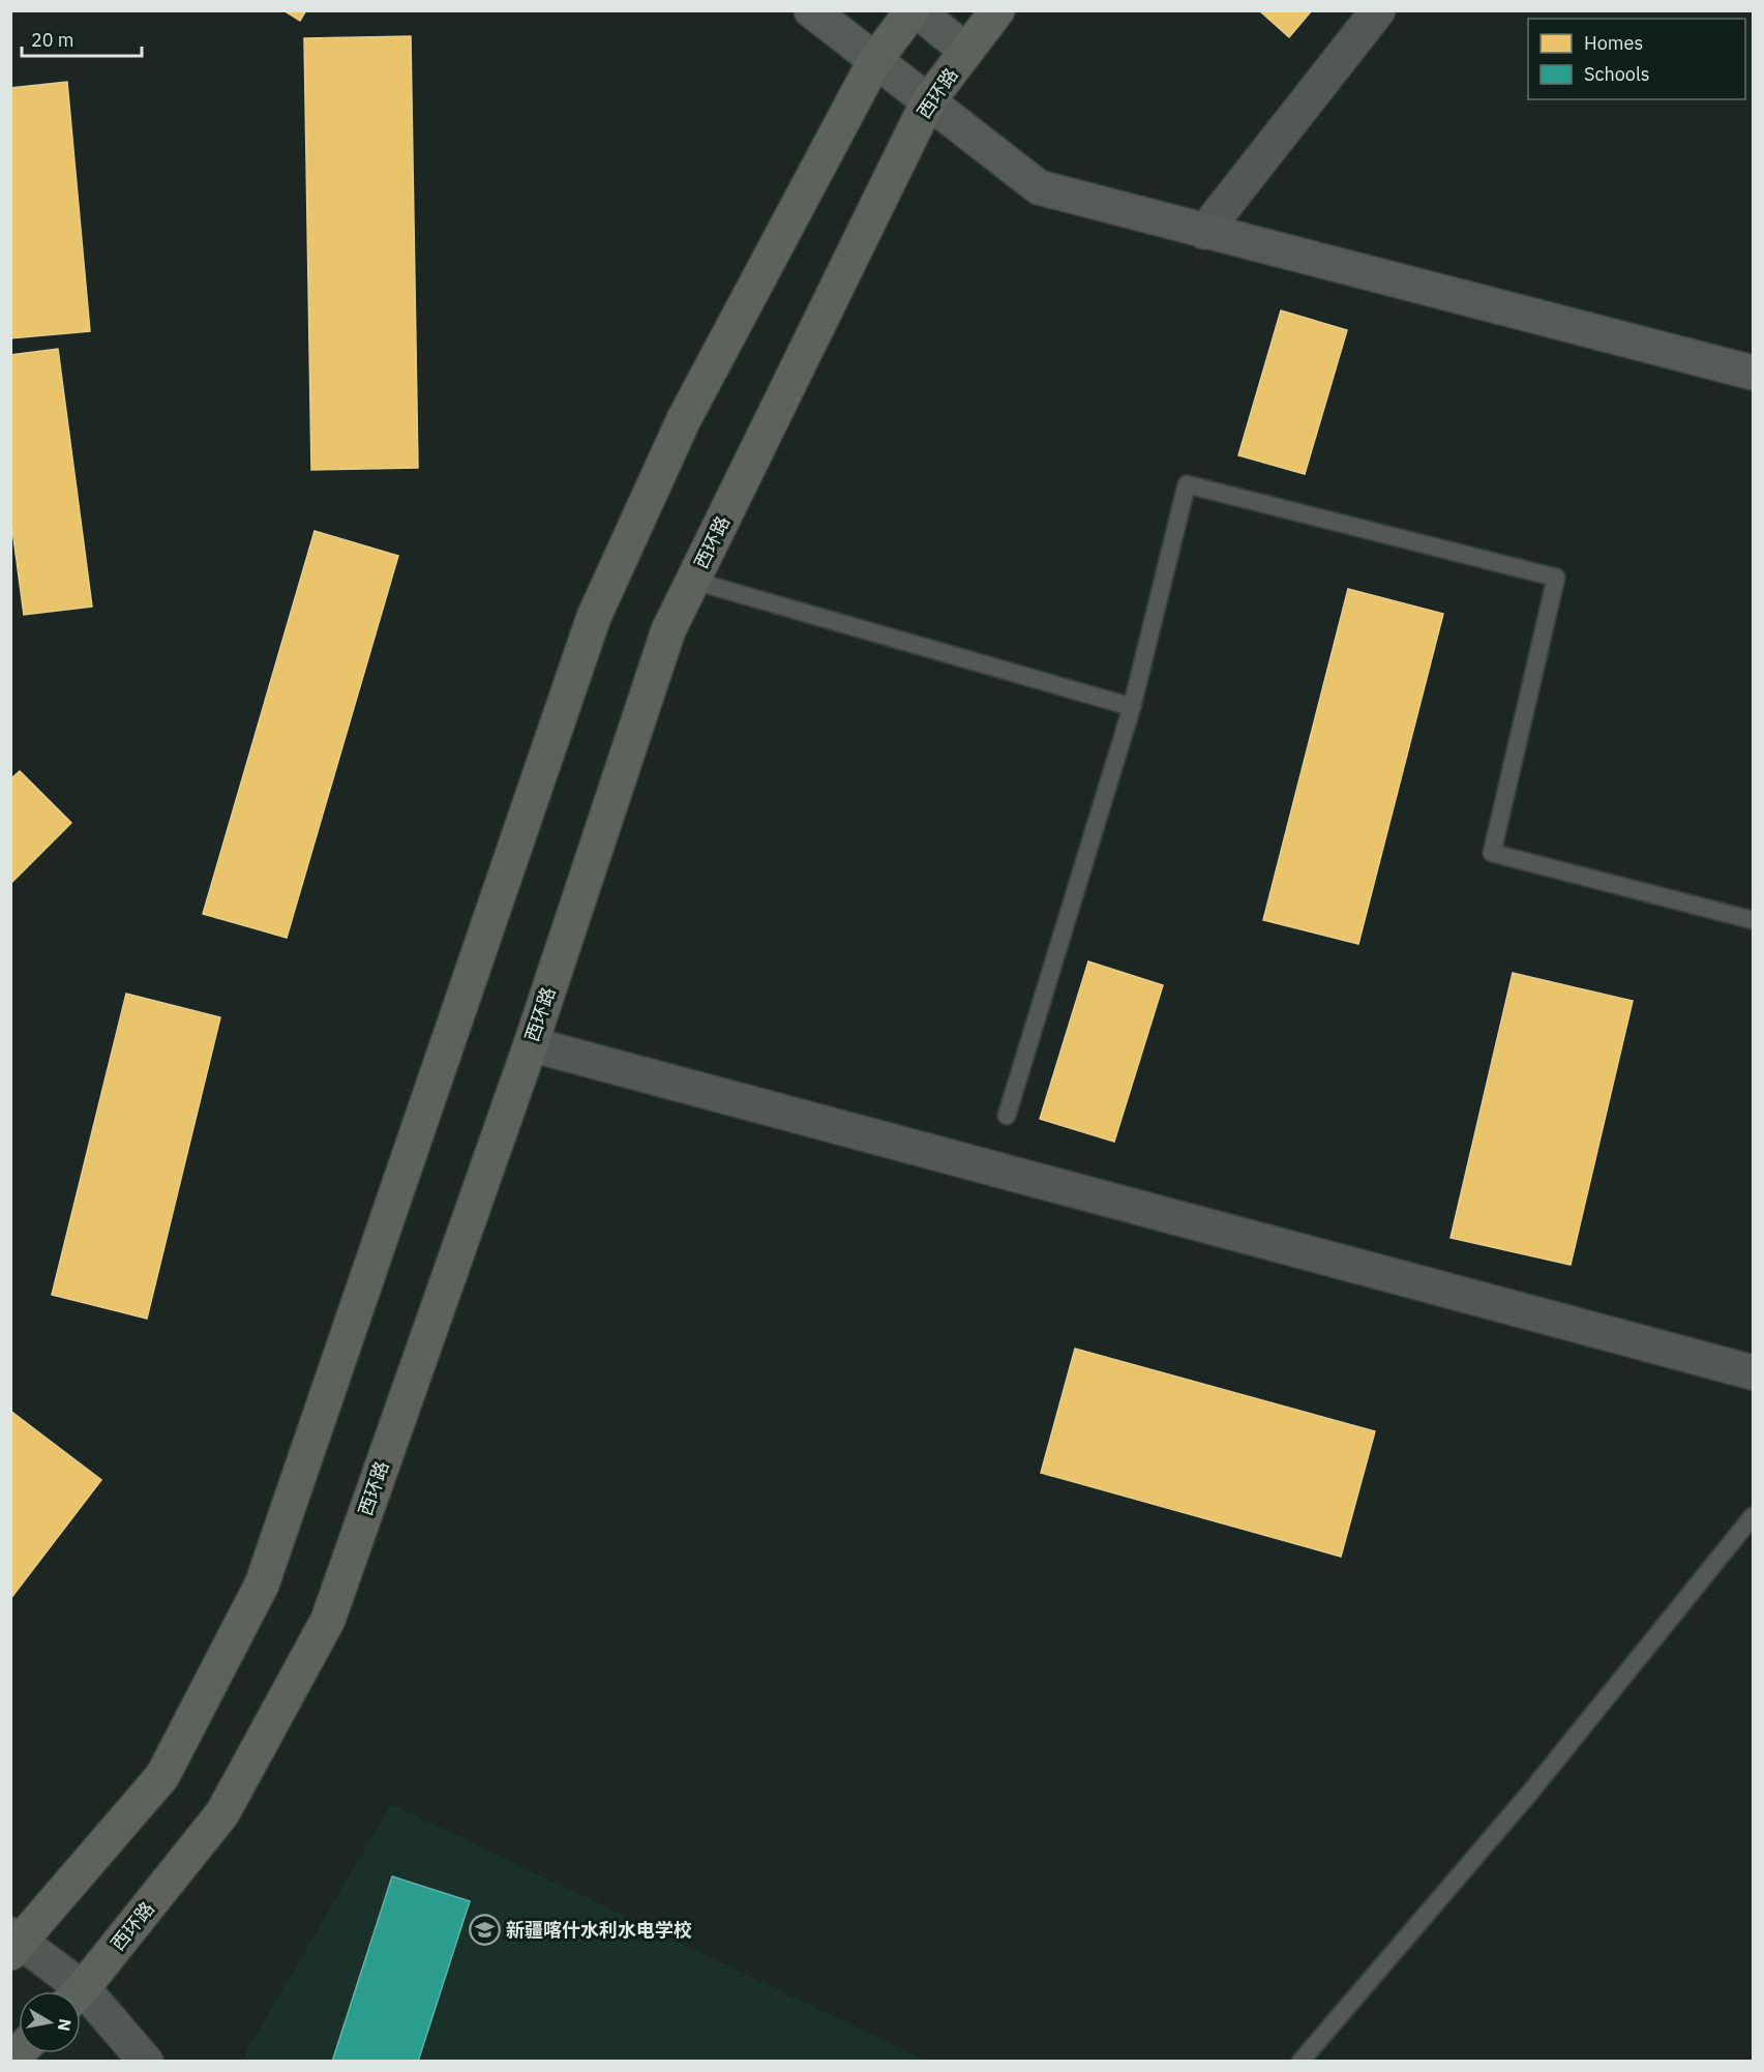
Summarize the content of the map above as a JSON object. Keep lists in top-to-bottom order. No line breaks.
{"streets":{"main road":["西环路"]},"places":{"school or university":["新疆喀什水利水电学校"]},"legend":["Homes","Schools"],"scale_bar":"20 m","north":"right"}
